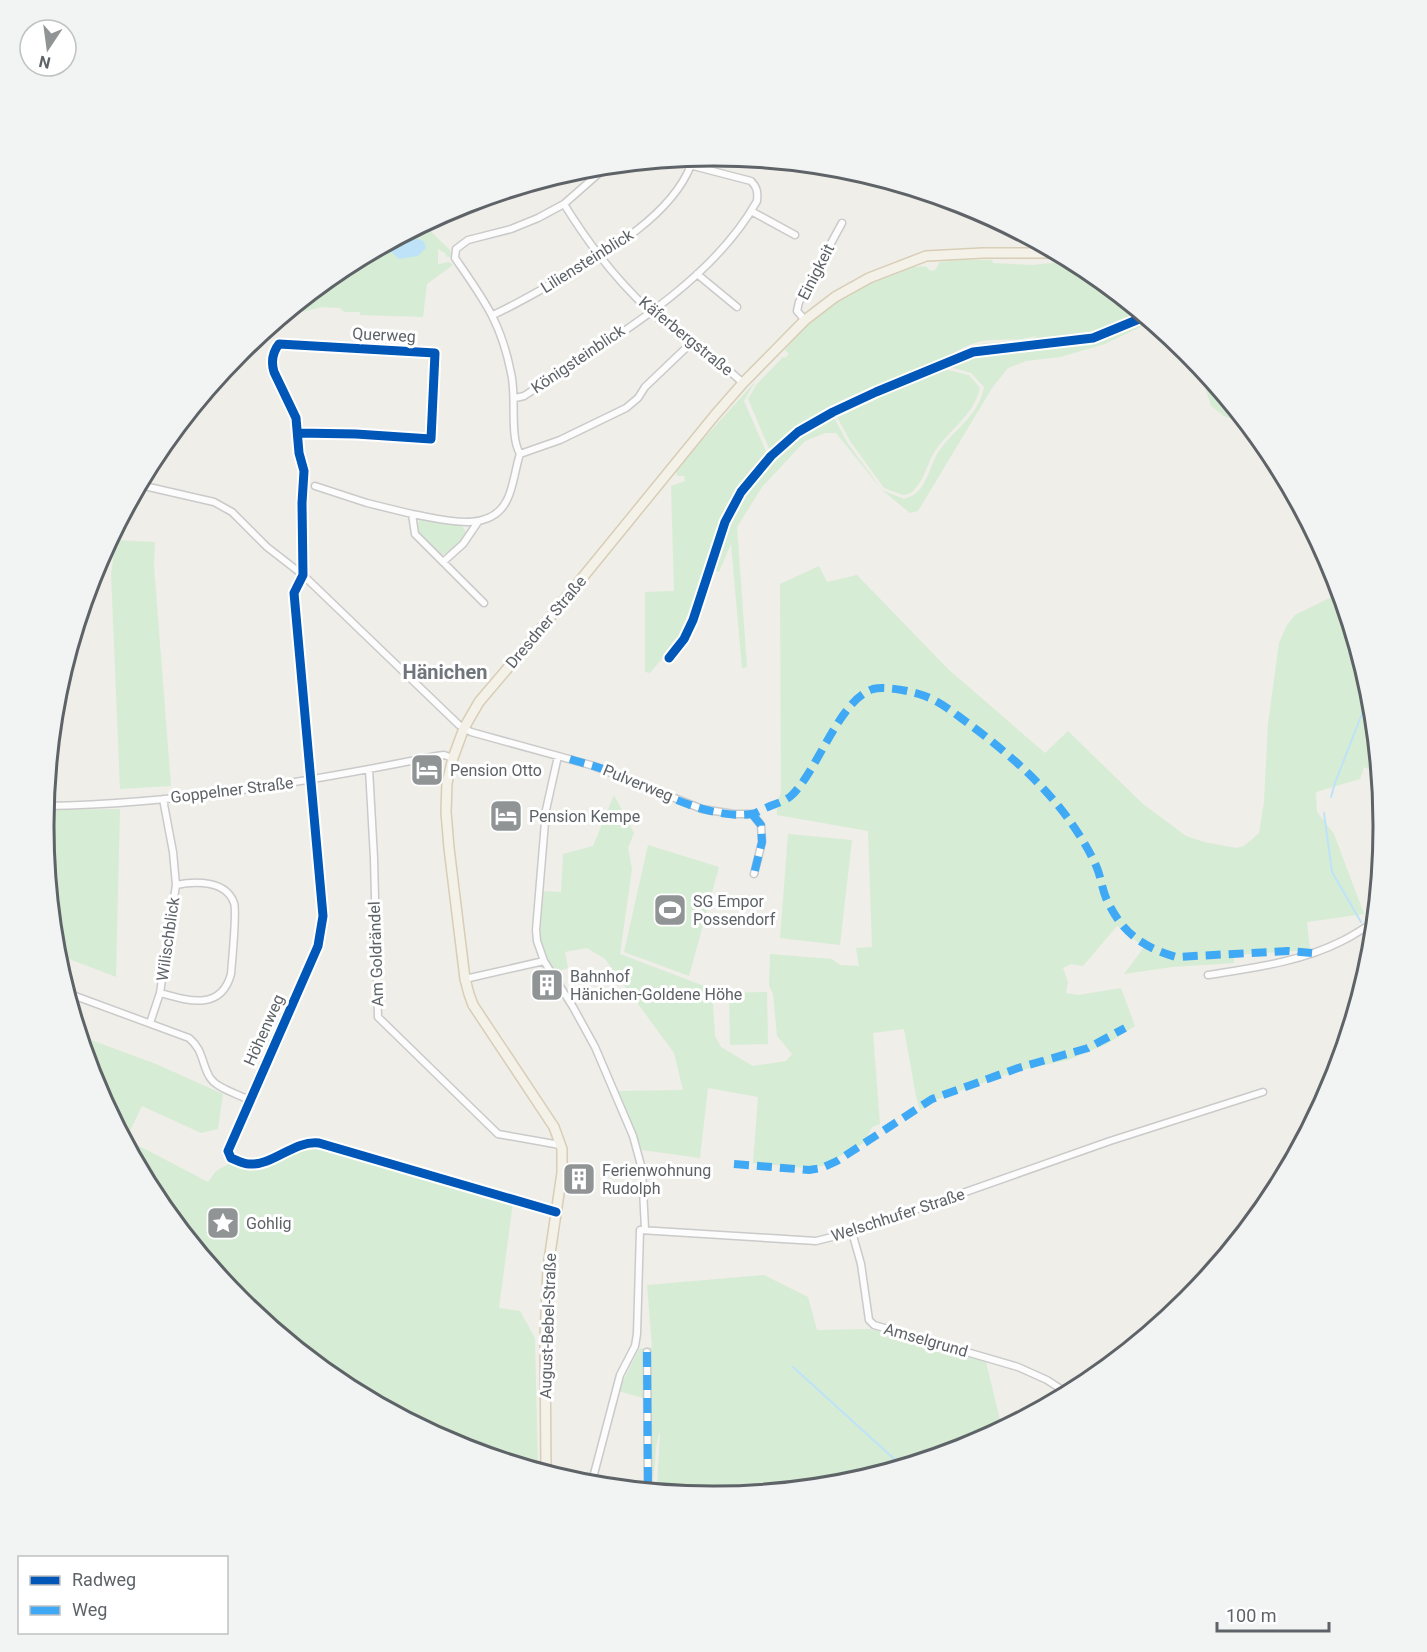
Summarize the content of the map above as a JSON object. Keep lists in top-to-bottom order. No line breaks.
{"streets":{"main road":["Dresdner Straße","August-Bebel-Straße"],"street":["Liliensteinblick","Einigkeit","Querweg","Käferbergstraße","Königsteinblick","Pulverweg","Goppelner Straße","Wilischblick","Am Goldrändel","Höhenweg","Welschhufer Straße","Amselgrund"]},"crossings":[["Liliensteinblick","Käferbergstraße"],["Einigkeit","Dresdner Straße"],["Querweg","Höhenweg"],["Käferbergstraße","Königsteinblick"],["Käferbergstraße","Dresdner Straße"],["Dresdner Straße","Pulverweg"],["Dresdner Straße","Goppelner Straße"],["Dresdner Straße","Am Goldrändel"],["Dresdner Straße","August-Bebel-Straße"],["Goppelner Straße","Wilischblick"],["Goppelner Straße","Am Goldrändel"],["Goppelner Straße","Höhenweg"],["Am Goldrändel","August-Bebel-Straße"],["Höhenweg","August-Bebel-Straße"],["Welschhufer Straße","Amselgrund"]],"districts":["Hänichen"],"places":{"hotel":["Pension Otto","Pension Kempe"],"sports":["SG Empor Possendorf"],"building":["Bahnhof Hänichen-Goldene Höhe","Ferienwohnung Rudolph"],"place":["Gohlig"]},"legend":["Radweg","Weg"],"scale_bar":"100 m","north":"bottom"}
